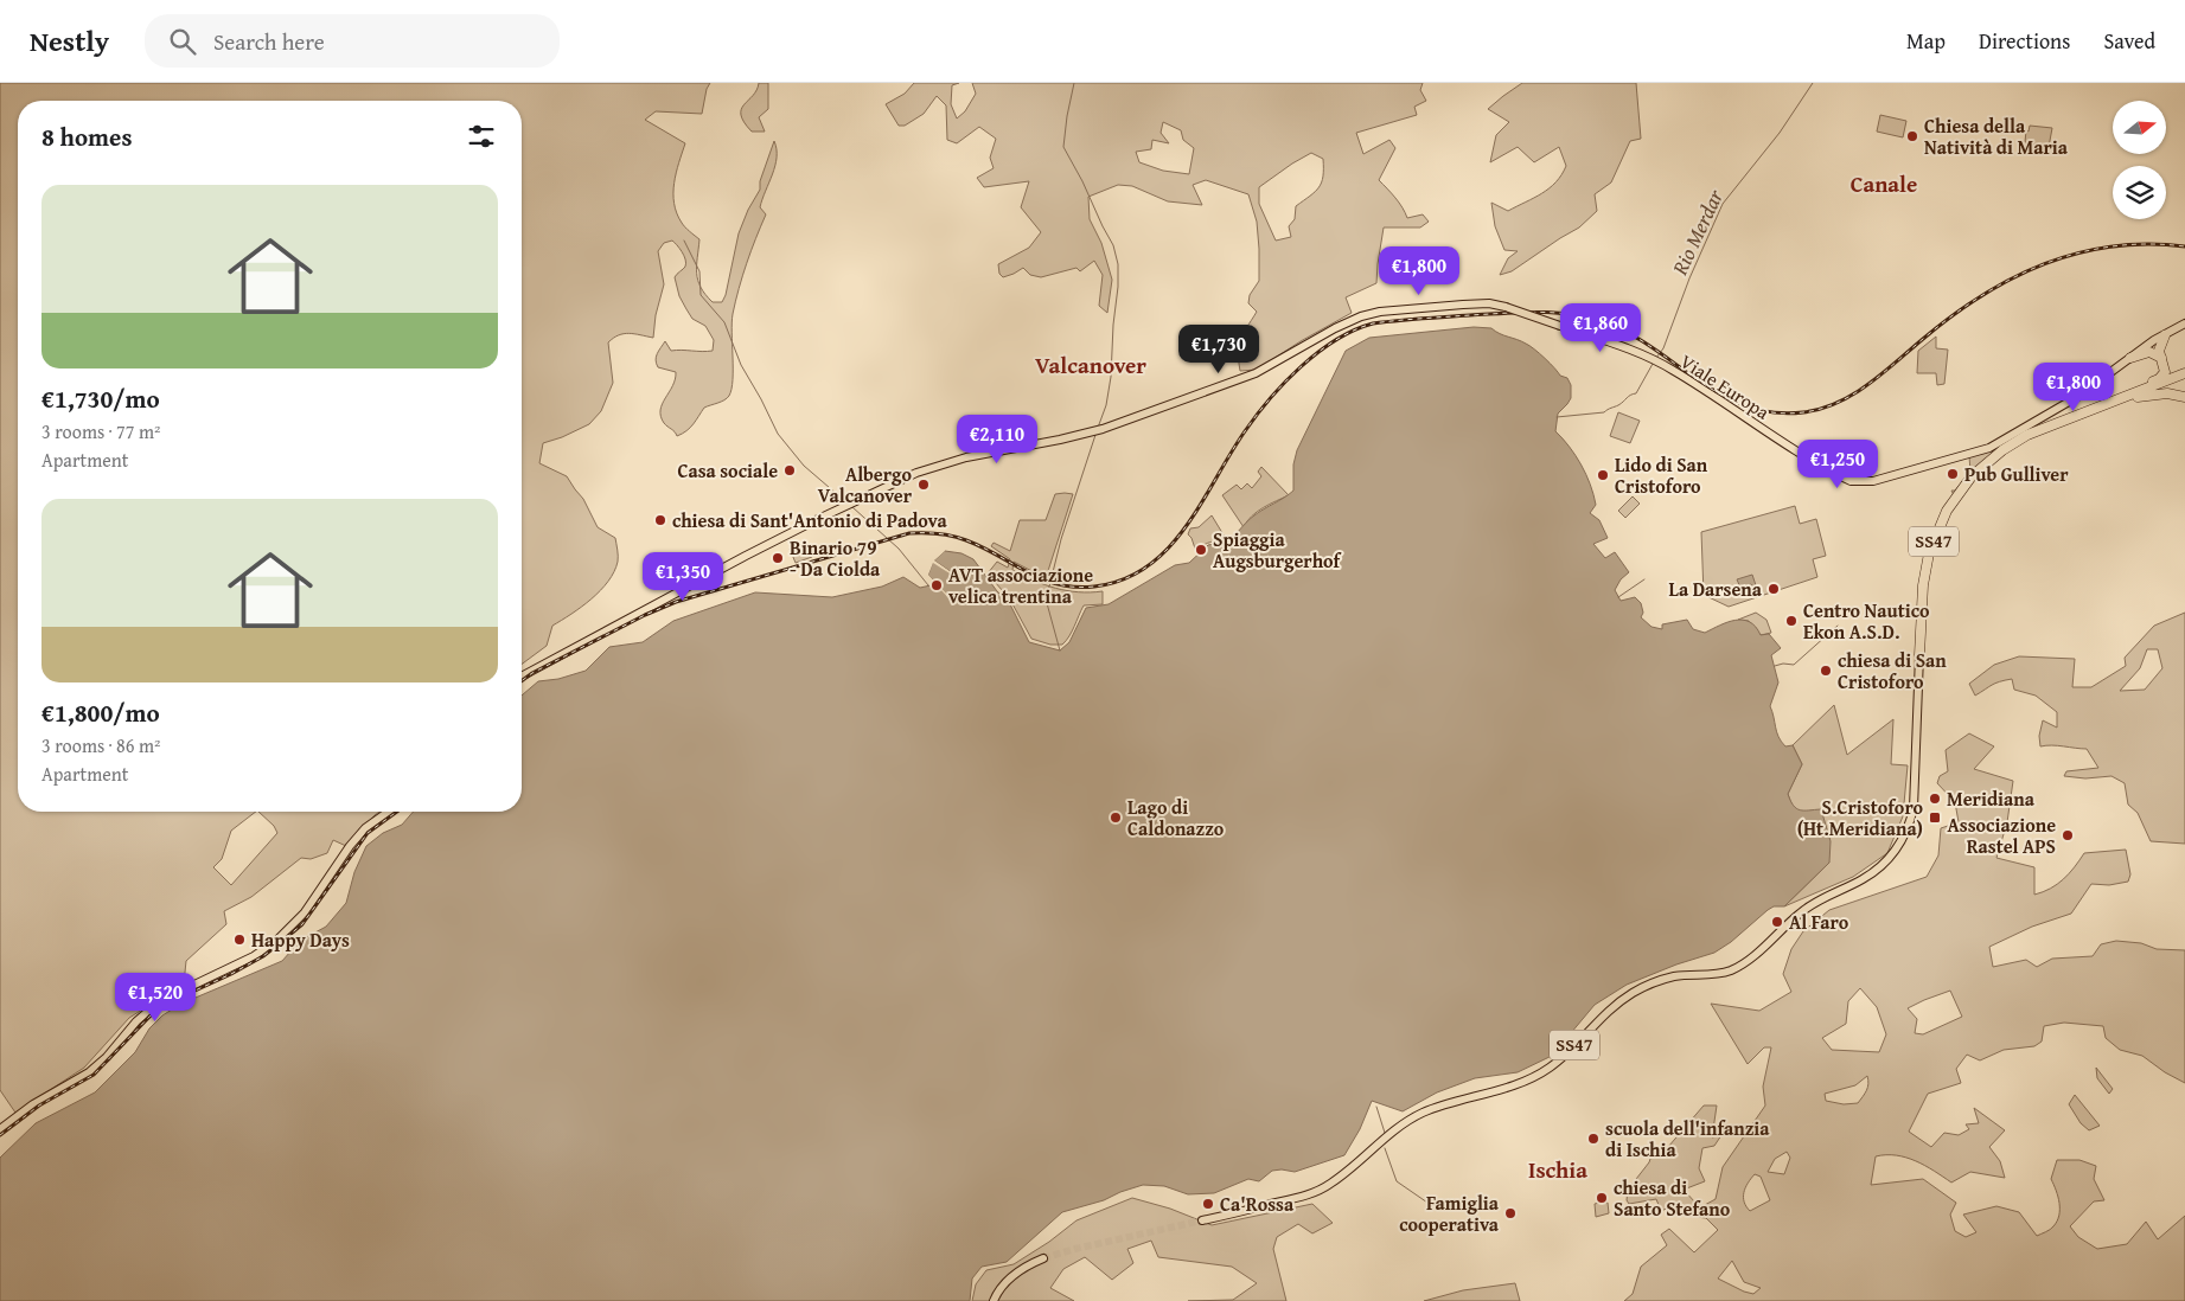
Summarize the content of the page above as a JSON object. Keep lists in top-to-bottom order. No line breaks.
{"streets":{"highway":["SS47"],"main road":["Viale Europa"]},"districts":["Canale","Valcanover","Ischia"],"water":["Rio Merdar"],"places":{"other":["Chiesa della Natività di Maria","Casa sociale","Pub Gulliver","Lido di San Cristoforo","Albergo Valcanover","chiesa di Sant'Antonio di Padova","Spiaggia Augsburgerhof","Binario 79 - Da Ciolda","AVT associazione velica trentina","La Darsena","Centro Nautico Ekon A.S.D.","chiesa di San Cristoforo","Meridiana","Lago di Caldonazzo","Associazione Rastel APS","Al Faro","Happy Days","scuola dell'infanzia di Ischia","chiesa di Santo Stefano","Ca'Rossa","Famiglia cooperativa"],"transit":["S.Cristoforo (Ht.Meridiana)"]},"north":"right","page":{"header":"Nestly","search":"Search here","nav":["Map","Directions","Saved"],"heading":"8 homes","list":[{"name":"€1,730/mo","note":"3 rooms · 77 m² · Apartment"},{"name":"€1,800/mo","note":"3 rooms · 86 m² · Apartment"}],"price":["€1,800","€1,860","€1,730","€1,800","€2,110","€1,250","€1,350","€1,520"]}}
